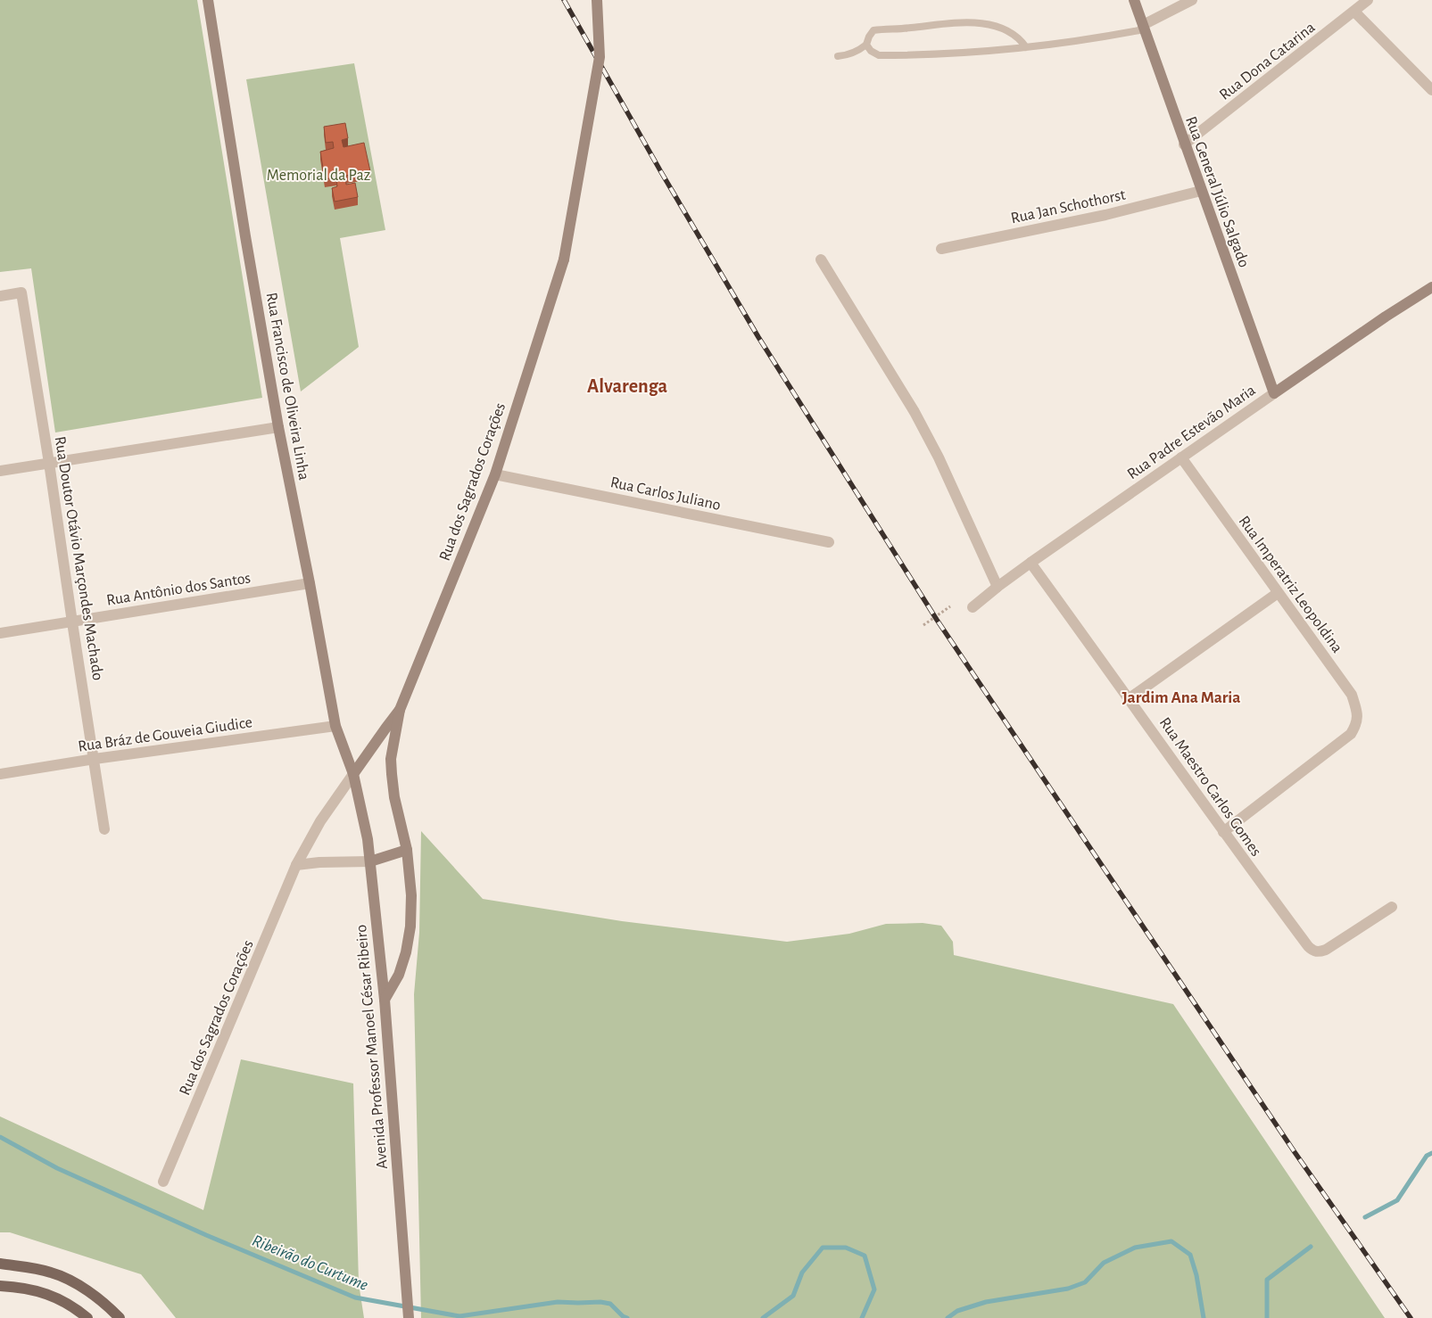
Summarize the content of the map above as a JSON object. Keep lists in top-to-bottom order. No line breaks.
{"streets":{"main road":["Rua General Júlio Salgado","Rua Francisco de Oliveira Linha","Rua Padre Estevão Maria","Rua dos Sagrados Corações","Avenida Professor Manoel César Ribeiro"],"street":["Rua Dona Catarina","Rua Jan Schothorst","Rua Carlos Juliano","Rua Doutor Otávio Marçondes Machado","Rua Imperatriz Leopoldina","Rua Antônio dos Santos","Rua Bráz de Gouveia Giudice","Rua Maestro Carlos Gomes"]},"crossings":[["Rua Dona Catarina","Rua General Júlio Salgado"],["Rua General Júlio Salgado","Rua Jan Schothorst"],["Rua General Júlio Salgado","Rua Padre Estevão Maria"],["Rua Francisco de Oliveira Linha","Rua dos Sagrados Corações"],["Rua Francisco de Oliveira Linha","Rua Antônio dos Santos"],["Rua Francisco de Oliveira Linha","Rua Bráz de Gouveia Giudice"],["Rua Francisco de Oliveira Linha","Avenida Professor Manoel César Ribeiro"],["Rua Padre Estevão Maria","Rua Imperatriz Leopoldina"],["Rua Padre Estevão Maria","Rua Maestro Carlos Gomes"],["Rua dos Sagrados Corações","Rua Carlos Juliano"],["Rua dos Sagrados Corações","Avenida Professor Manoel César Ribeiro"],["Rua Doutor Otávio Marçondes Machado","Rua Antônio dos Santos"],["Rua Doutor Otávio Marçondes Machado","Rua Bráz de Gouveia Giudice"],["Rua Imperatriz Leopoldina","Rua Maestro Carlos Gomes"]],"districts":["Alvarenga","Jardim Ana Maria"],"water":["Ribeirão do Curtume"],"parks":["Memorial da Paz"]}
